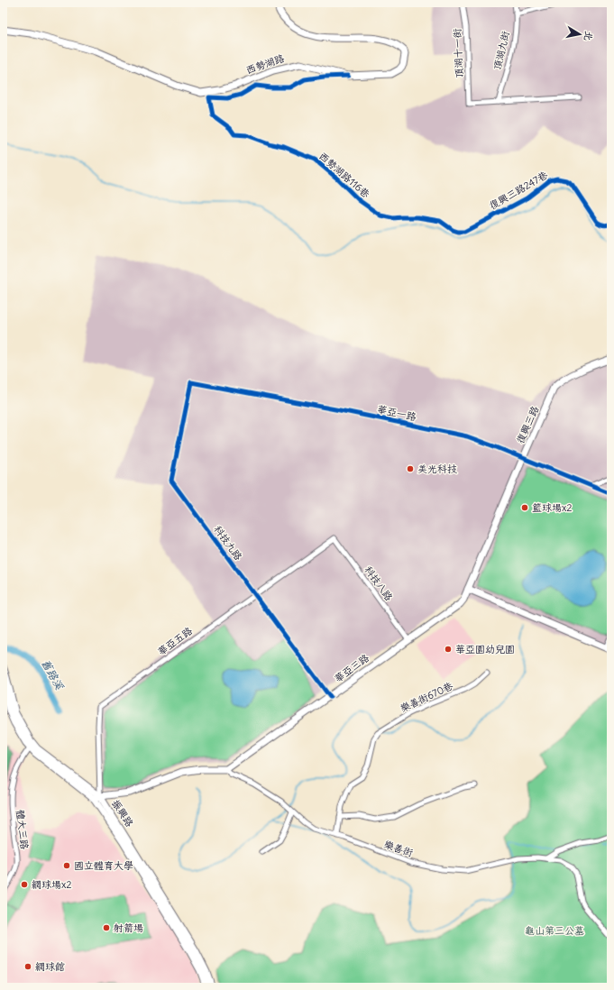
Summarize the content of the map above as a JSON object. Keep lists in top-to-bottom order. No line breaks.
{"streets":{"street":["頂湖九街","頂湖十一街","西勢湖路","西勢湖路116巷","復興三路247巷","華亞一路","復興三路","科技九路","科技八路","華亞五路","華亞三路","樂善街670巷","振興路","體大三路","樂善街"]},"crossings":[["頂湖九街","頂湖十一街"],["西勢湖路","西勢湖路116巷"],["西勢湖路116巷","復興三路247巷"],["華亞一路","復興三路"],["華亞一路","科技九路"],["復興三路","華亞三路"],["科技九路","華亞五路"],["科技九路","華亞三路"],["科技八路","華亞五路"],["科技八路","華亞三路"],["華亞五路","振興路"],["華亞三路","樂善街"],["樂善街670巷","樂善街"],["振興路","體大三路"]],"water":["舊路溪"],"parks":["龜山第三公墓"],"places":["美光科技","籃球場x2","華亞園幼兒園","國立體育大學","網球場x2","射箭場","網球館"],"north":"right"}
